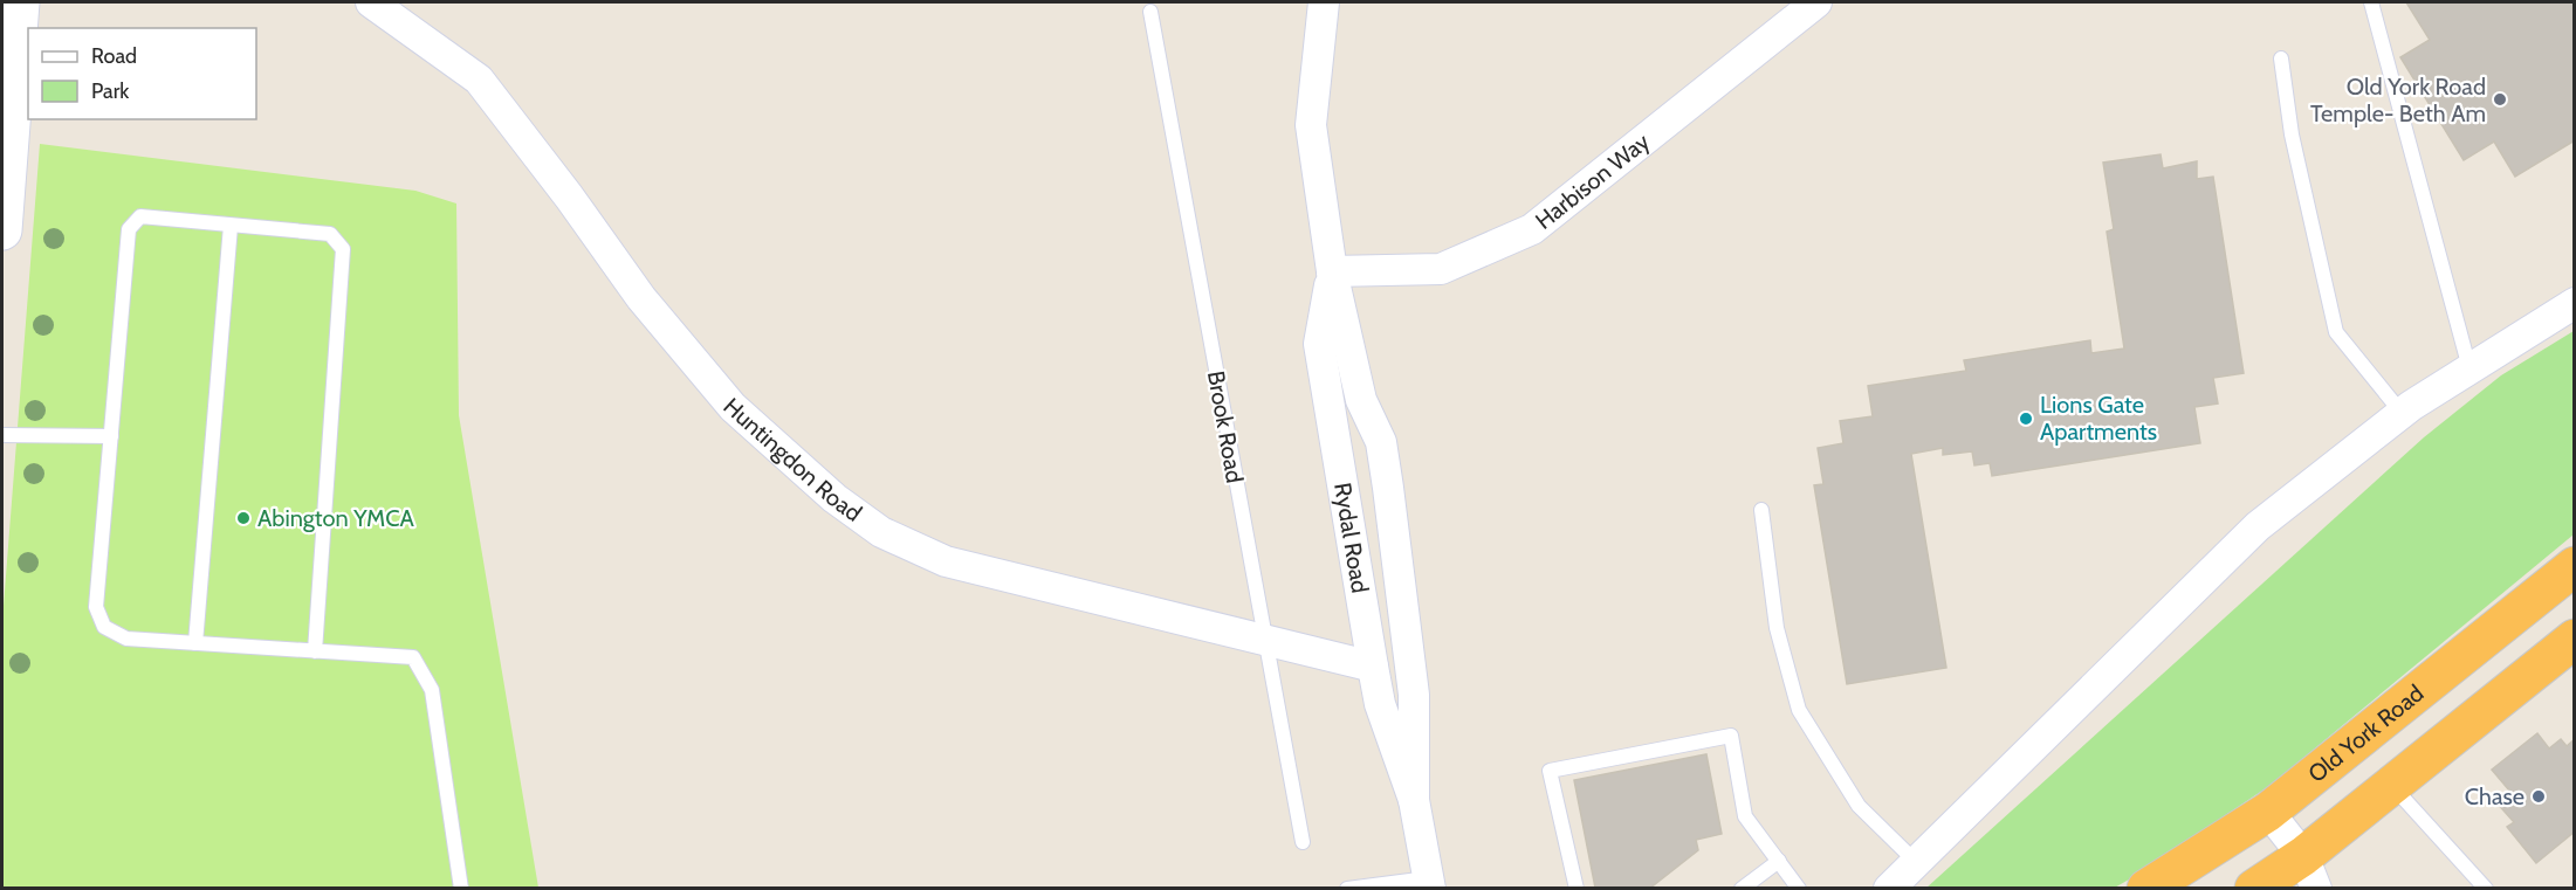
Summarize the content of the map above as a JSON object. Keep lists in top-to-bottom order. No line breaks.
{"streets":{"highway":["Old York Road"],"street":["Harbison Way","Huntingdon Road","Rydal Road"],"lane":["Brook Road"]},"crossings":[["Harbison Way","Rydal Road"],["Brook Road","Huntingdon Road"],["Huntingdon Road","Rydal Road"]],"places":["Old York Road Temple- Beth Am","Lions Gate Apartments","Abington YMCA","Chase"],"legend":["Road","Park"]}
